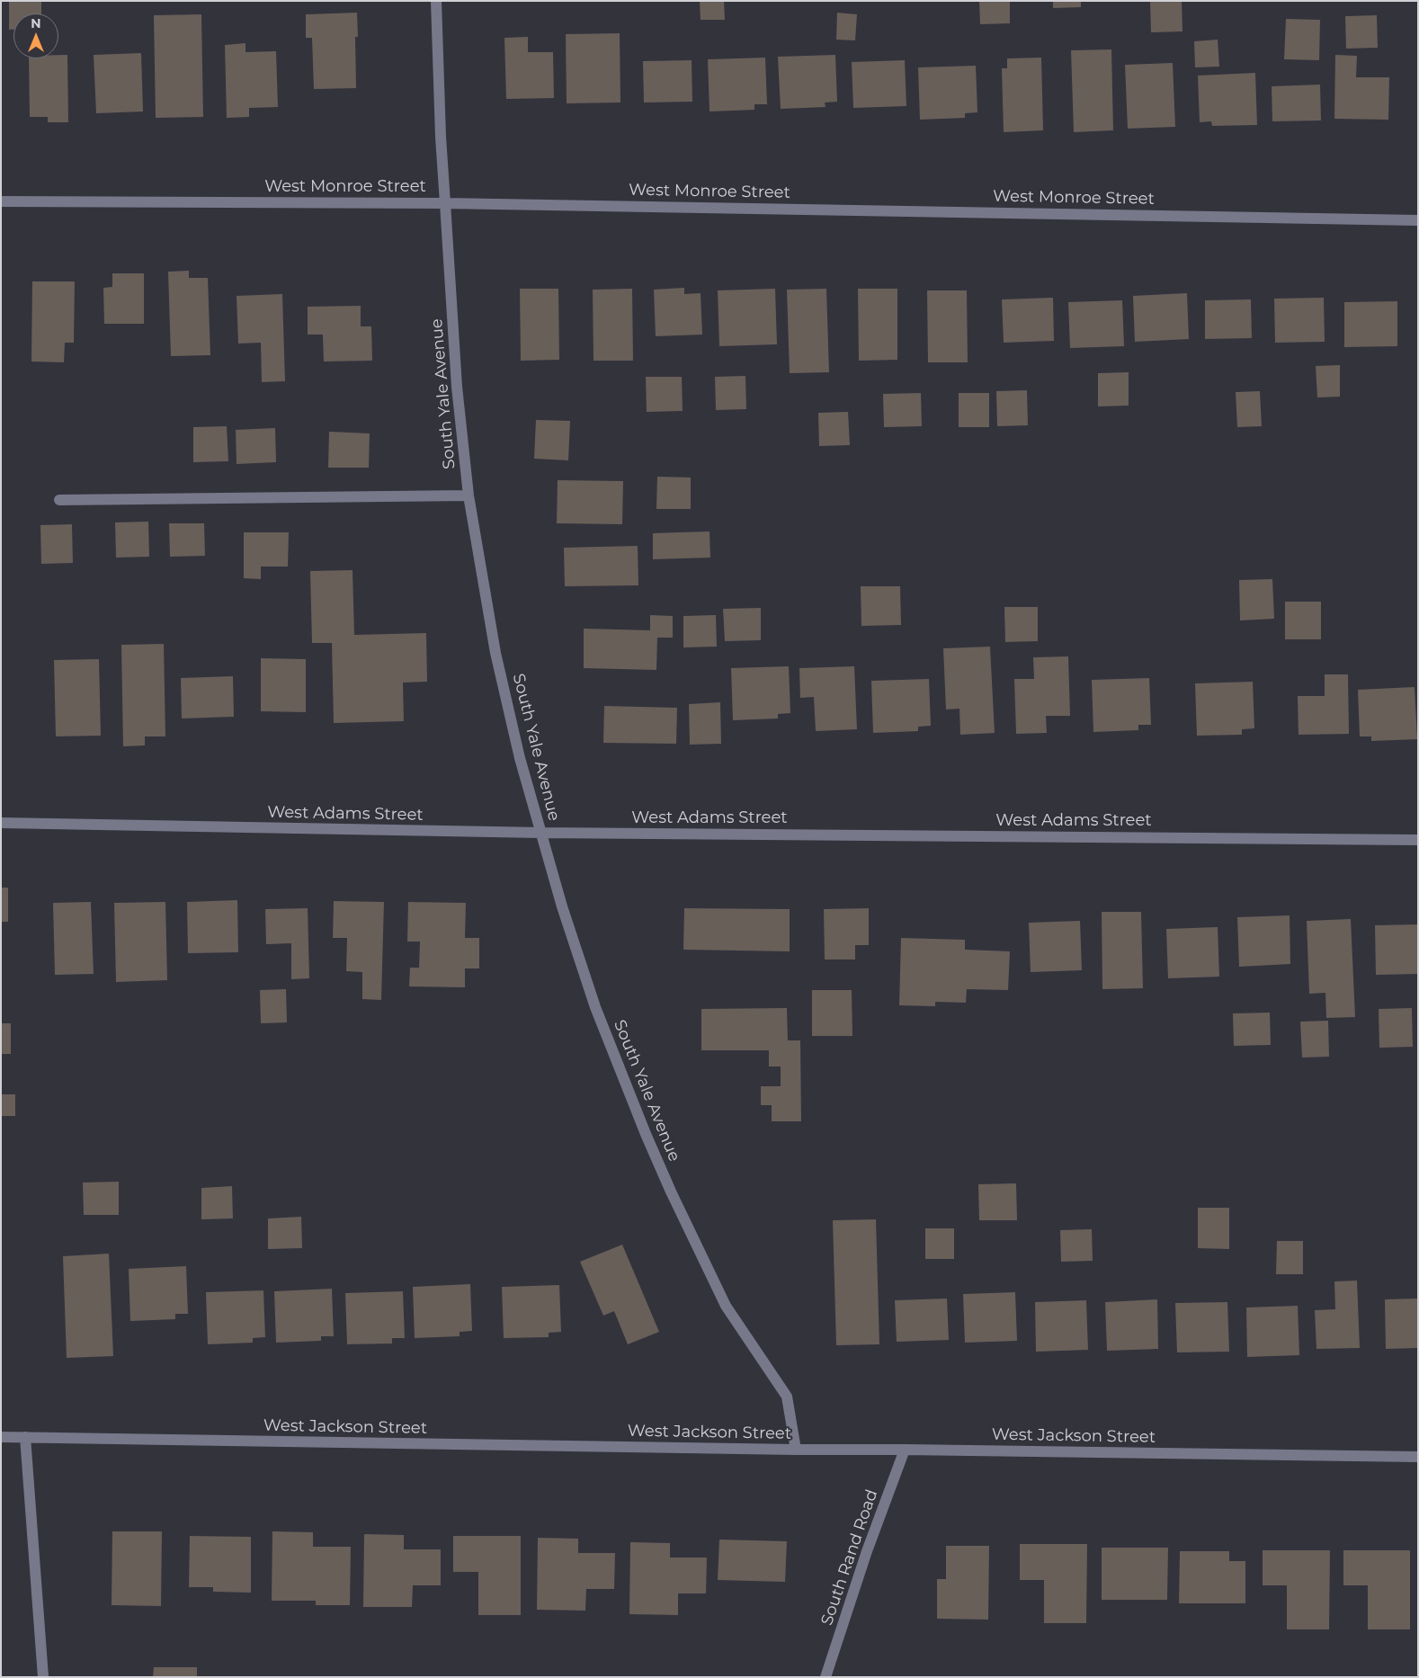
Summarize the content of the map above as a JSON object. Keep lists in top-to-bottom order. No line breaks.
{"streets":{"street":["West Monroe Street","South Yale Avenue","West Adams Street","West Jackson Street","South Rand Road"]},"crossings":[["West Monroe Street","South Yale Avenue"],["South Yale Avenue","West Adams Street"],["South Yale Avenue","West Jackson Street"],["West Jackson Street","South Rand Road"]],"north":"top"}
